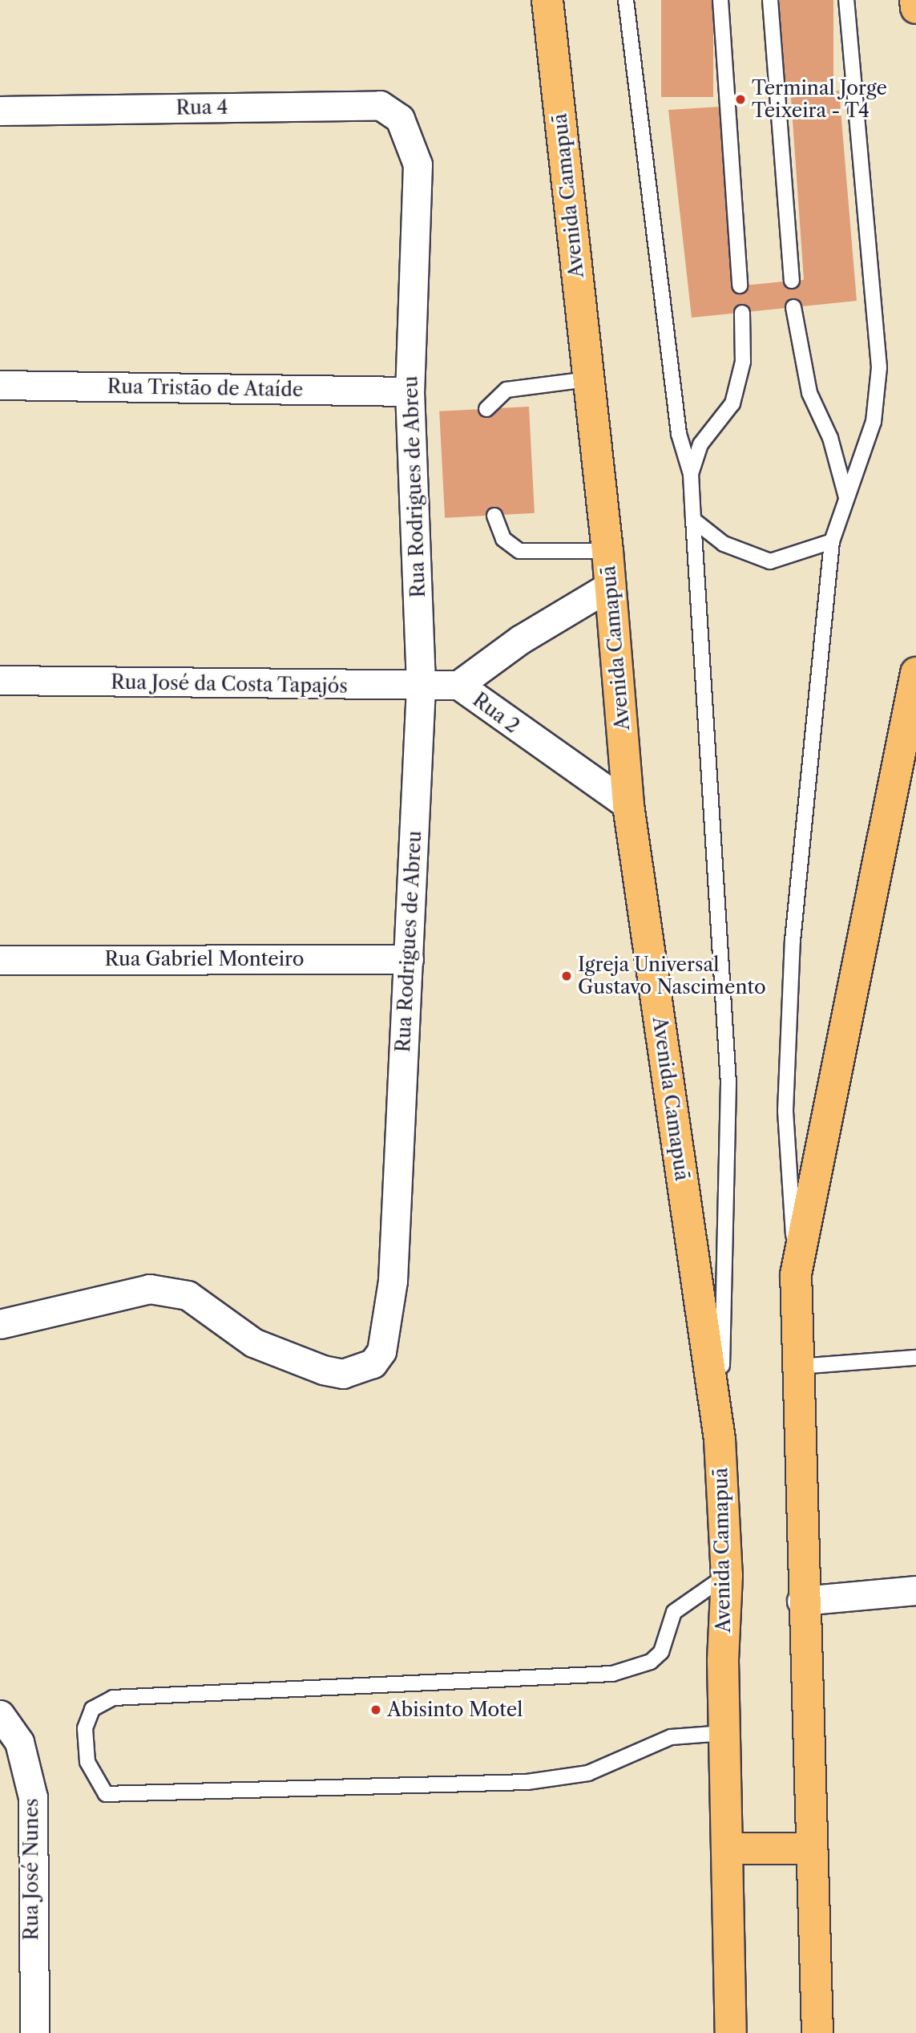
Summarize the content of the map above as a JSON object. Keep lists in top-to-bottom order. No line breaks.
{"streets":{"main road":["Avenida Camapuã"],"street":["Rua 4","Rua Tristão de Ataíde","Rua Rodrigues de Abreu","Rua José da Costa Tapajós","Rua 2","Rua Gabriel Monteiro","Rua José Nunes"]},"crossings":[["Rua 4","Rua Rodrigues de Abreu"],["Avenida Camapuã","Rua 2"],["Rua Tristão de Ataíde","Rua Rodrigues de Abreu"],["Rua Rodrigues de Abreu","Rua José da Costa Tapajós"],["Rua Rodrigues de Abreu","Rua Gabriel Monteiro"],["Rua José da Costa Tapajós","Rua 2"]],"places":["Terminal Jorge Teixeira - T4","Igreja Universal Gustavo Nascimento","Abisinto Motel"]}
